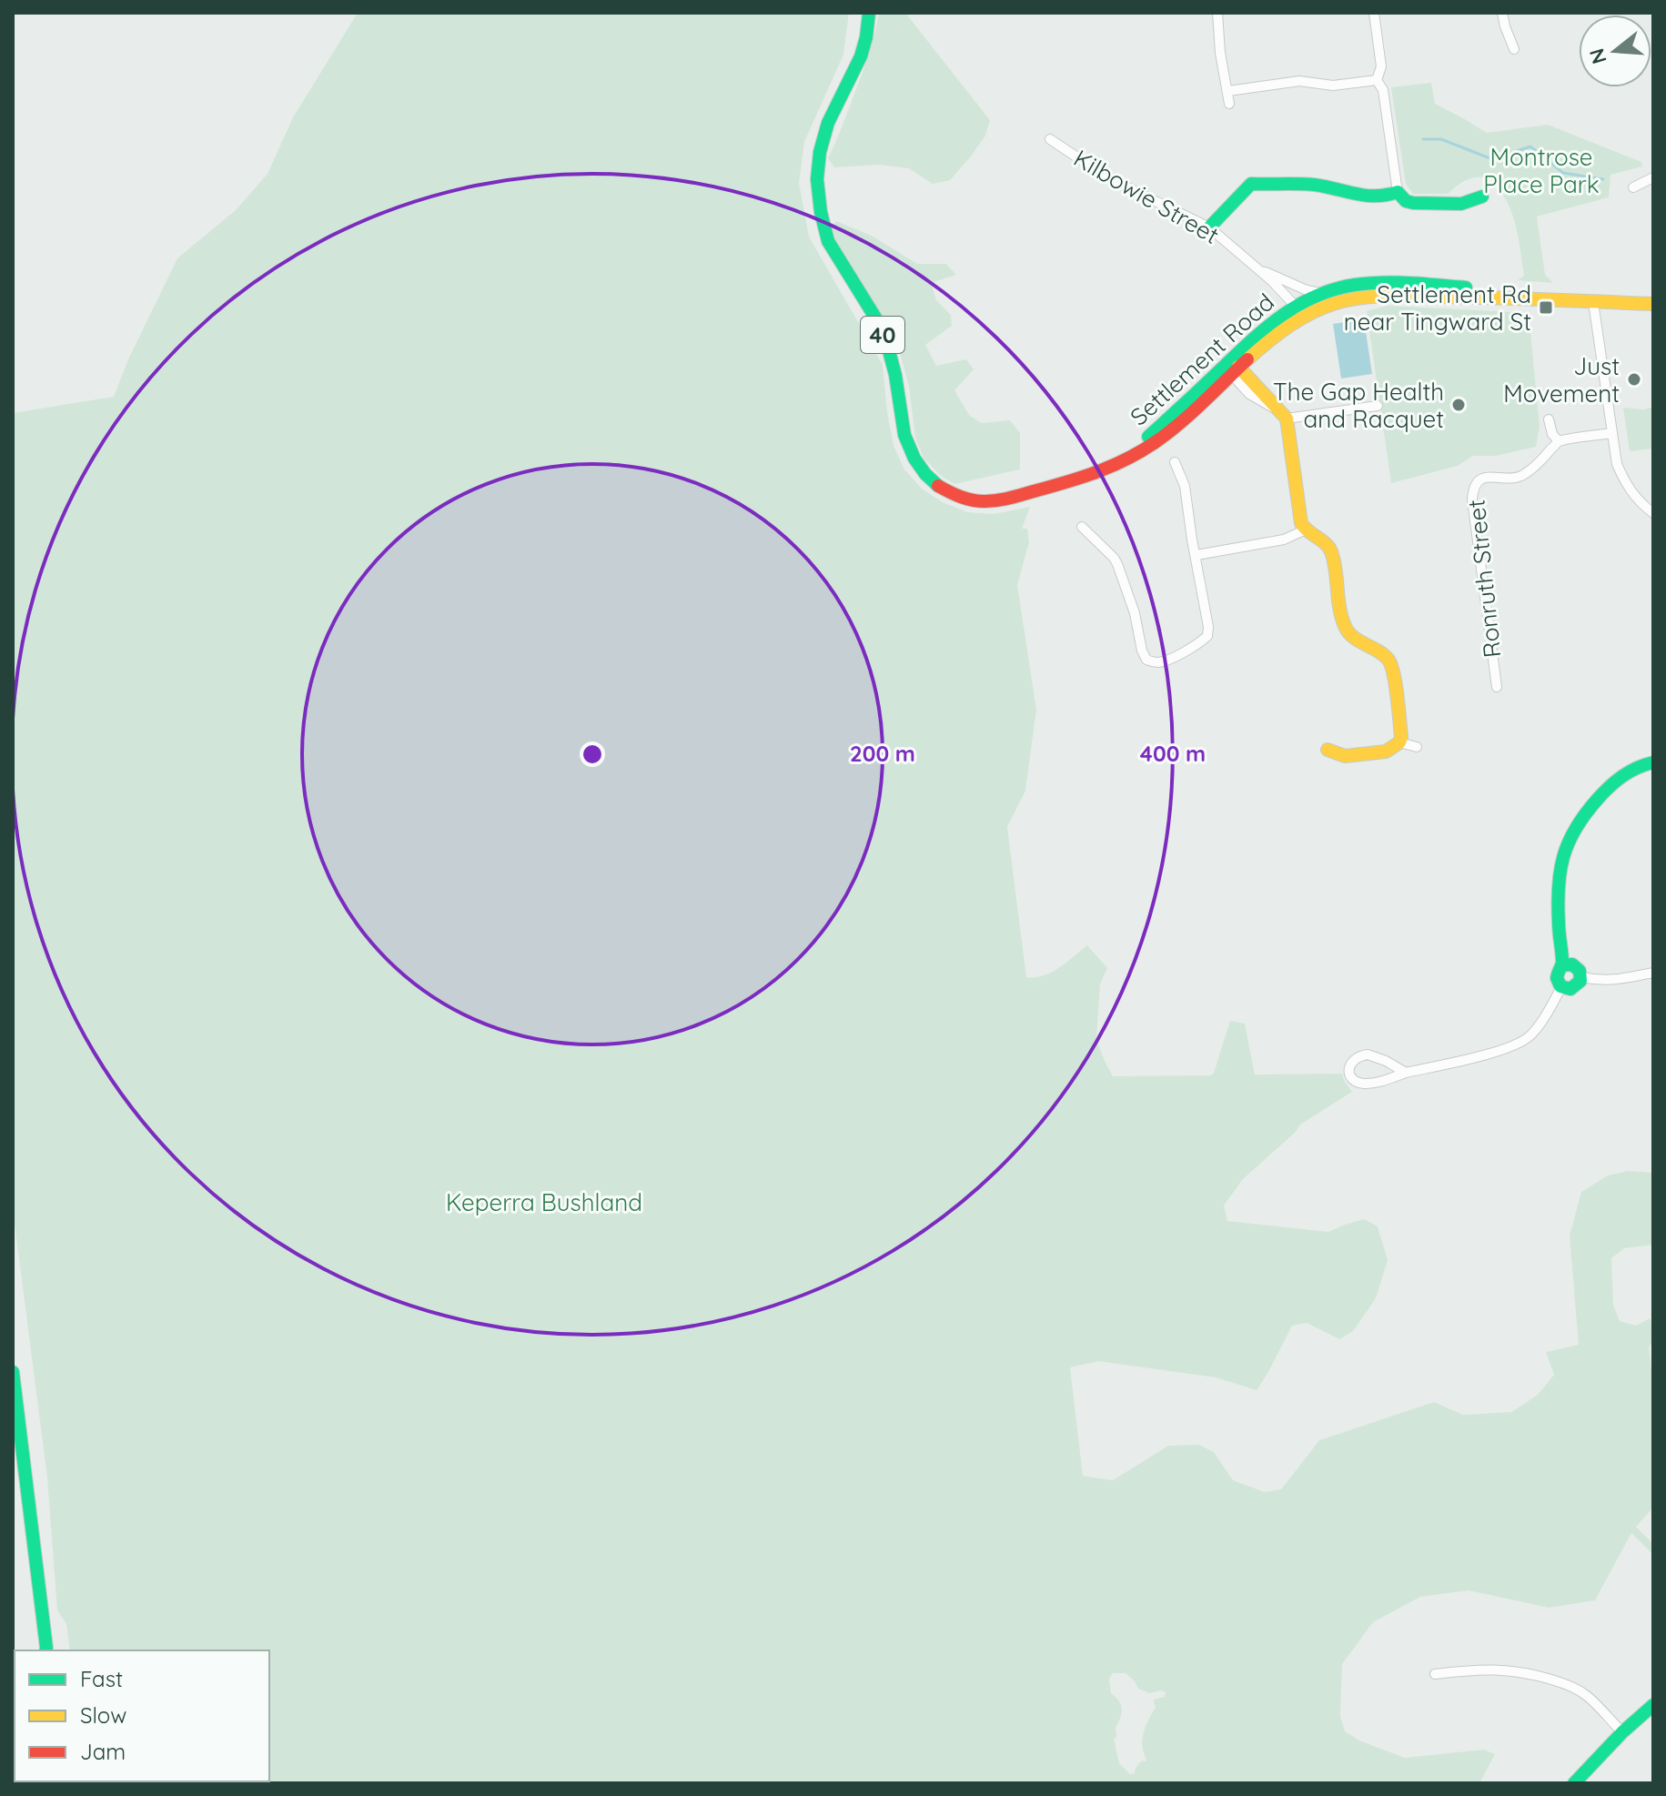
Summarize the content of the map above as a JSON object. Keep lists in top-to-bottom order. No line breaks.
{"streets":{"main road":["40","Settlement Road"],"street":["Kilbowie Street","Ronruth Street"]},"crossings":[["Kilbowie Street","Settlement Road"]],"parks":["Montrose Place Park","Keperra Bushland"],"places":{"transit":["Settlement Rd near Tingward St"],"other":["Just Movement","The Gap Health and Racquet"]},"legend":["Fast","Slow","Jam"],"north":"left","rings":["200 m","400 m"]}
